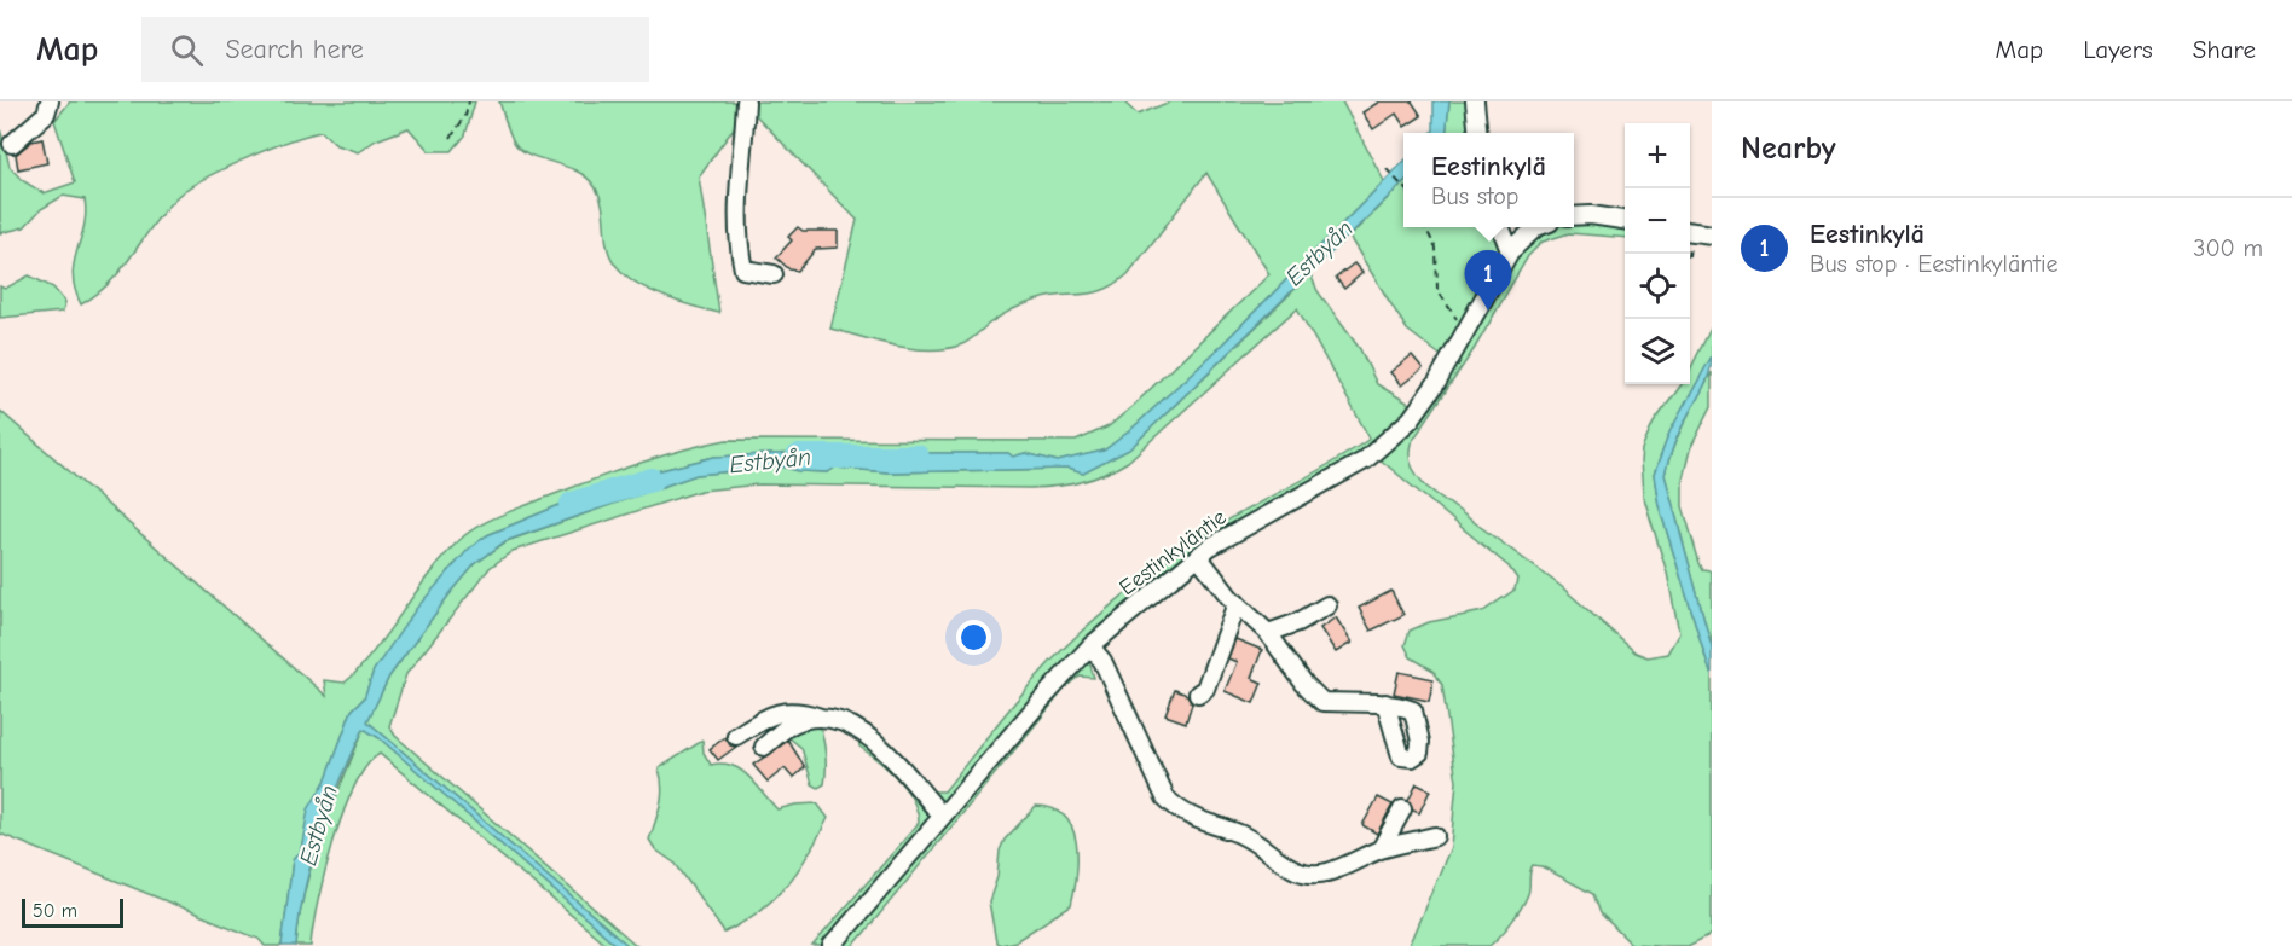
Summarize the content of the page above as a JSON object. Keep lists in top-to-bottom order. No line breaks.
{"streets":{"street":["Eestinkyläntie"]},"water":["Estbyån"],"scale_bar":"50 m","page":{"header":"Map","search":"Search here","nav":["Map","Layers","Share"],"heading":"Nearby","map_buttons":["+","−"],"popup":["Eestinkylä","Bus stop"],"list":[{"mark":"1","name":"Eestinkylä","note":"Bus stop · Eestinkyläntie","value":"300 m"}],"pins":"1","scale":"50 m"}}
